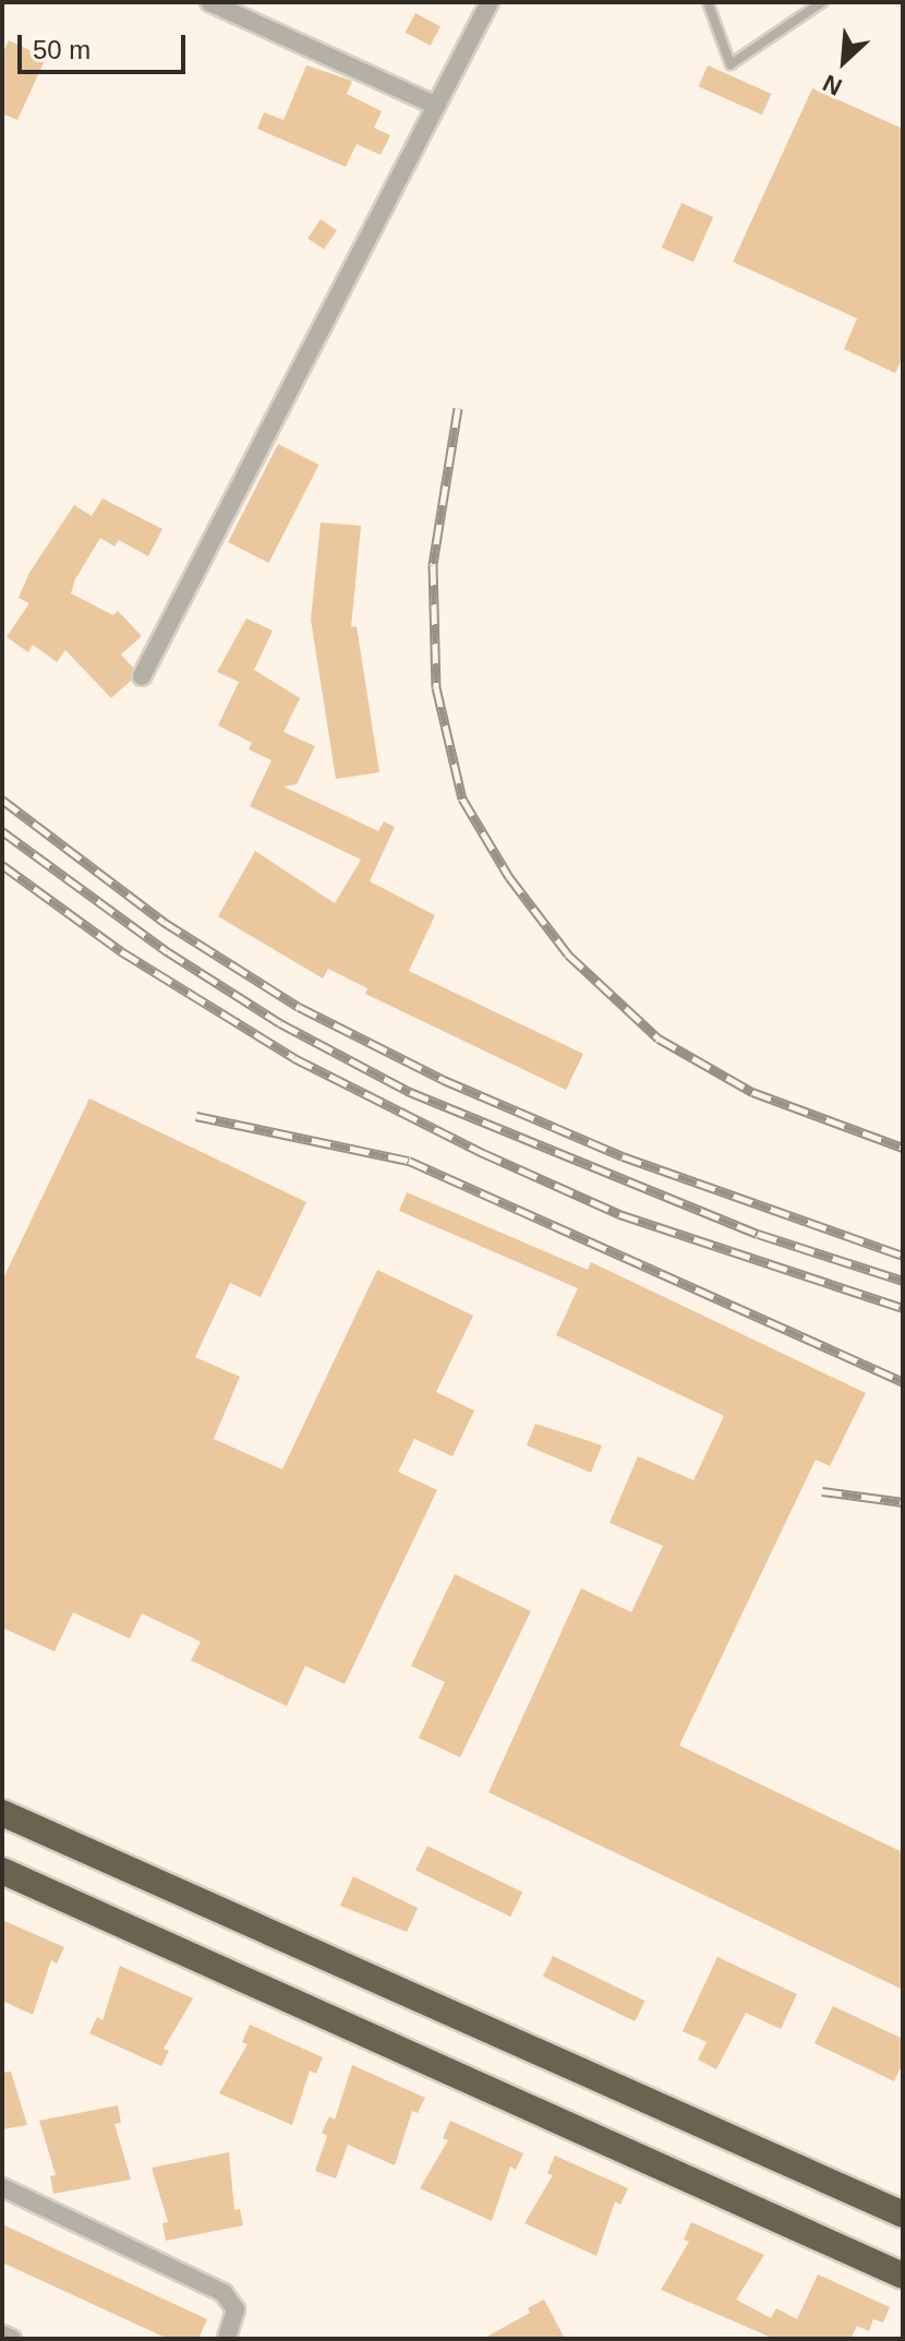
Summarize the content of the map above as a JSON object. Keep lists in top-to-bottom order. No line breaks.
{"scale_bar":"50 m","north":"bottom left"}
